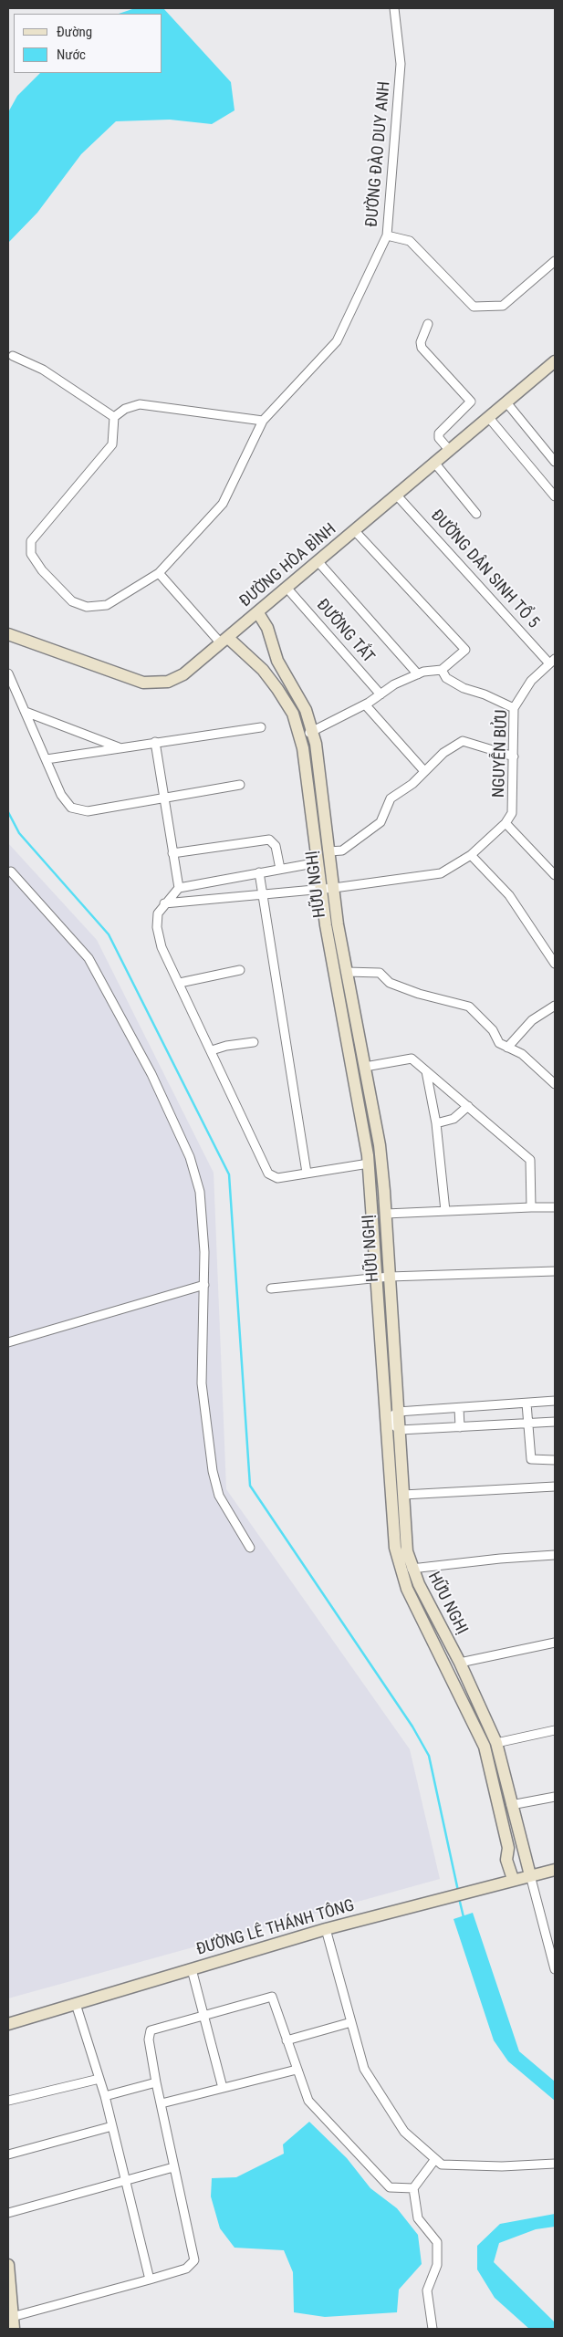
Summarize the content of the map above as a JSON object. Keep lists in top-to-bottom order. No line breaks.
{"streets":{"main road":["ĐƯỜNG HÒA BÌNH","HỮU NGHỊ","ĐƯỜNG LÊ THÁNH TÔNG"],"street":["ĐƯỜNG ĐÀO DUY ANH","ĐƯỜNG DÂN SINH TỔ 5","ĐƯỜNG TẮT","NGUYỄN BỬU"]},"crossings":[["ĐƯỜNG HÒA BÌNH","ĐƯỜNG DÂN SINH TỔ 5"],["ĐƯỜNG HÒA BÌNH","ĐƯỜNG TẮT"],["ĐƯỜNG HÒA BÌNH","HỮU NGHỊ"],["ĐƯỜNG DÂN SINH TỔ 5","NGUYỄN BỬU"],["NGUYỄN BỬU","HỮU NGHỊ"],["HỮU NGHỊ","ĐƯỜNG LÊ THÁNH TÔNG"]],"legend":["Đường","Nước"]}
